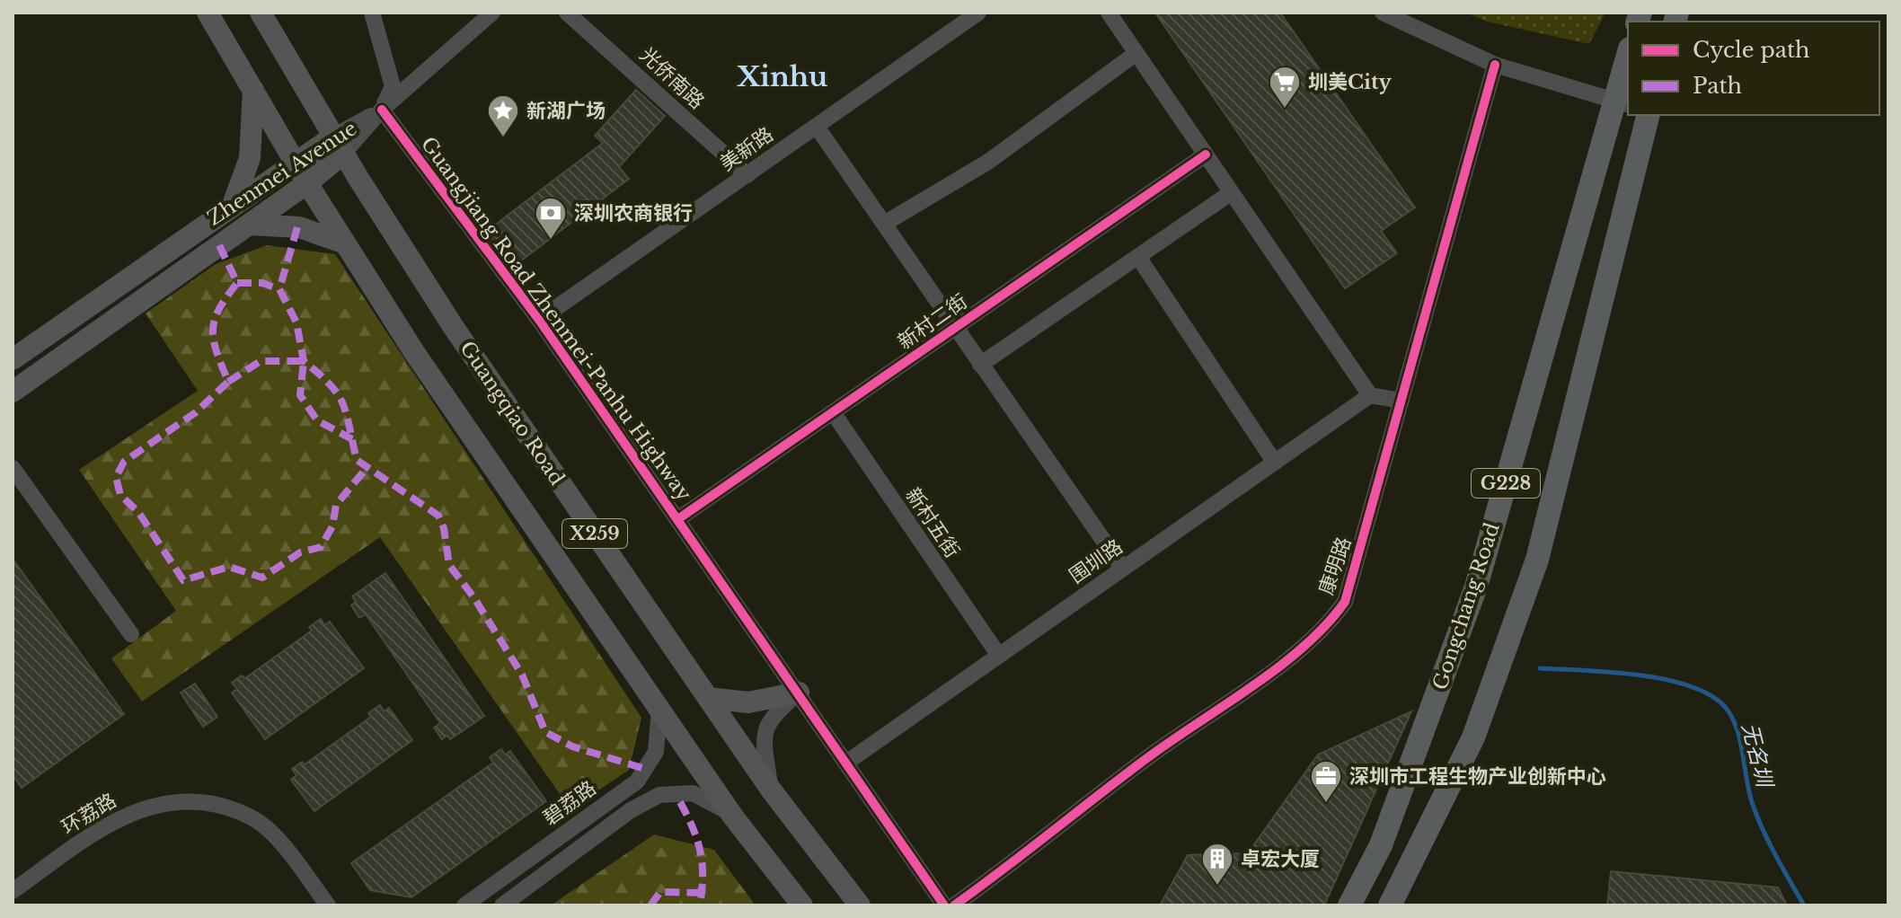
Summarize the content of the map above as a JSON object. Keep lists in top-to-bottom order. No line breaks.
{"streets":{"highway":["G228","Gongchang Road"],"main road":["Zhenmei Avenue","Guangqiao Road","X259"],"street":["光侨南路","美新路","Guangjiang Road Zhenmei-Panhu Highway","新村二街","新村五街","围圳路","康明路","碧荔路","环荔路"]},"crossings":[["光侨南路","美新路"],["美新路","Guangjiang Road Zhenmei-Panhu Highway"],["Zhenmei Avenue","Guangjiang Road Zhenmei-Panhu Highway"],["Zhenmei Avenue","Guangqiao Road"],["Zhenmei Avenue","X259"],["Guangjiang Road Zhenmei-Panhu Highway","新村二街"],["Guangjiang Road Zhenmei-Panhu Highway","围圳路"],["新村二街","新村五街"],["新村五街","围圳路"],["X259","碧荔路"]],"districts":["Xinhu"],"water":["无名圳"],"places":{"supermarket":["圳美City"],"place":["新湖广场"],"bank":["深圳农商银行"],"office":["深圳市工程生物产业创新中心"],"building":["卓宏大厦"]},"legend":["Cycle path","Path"]}
